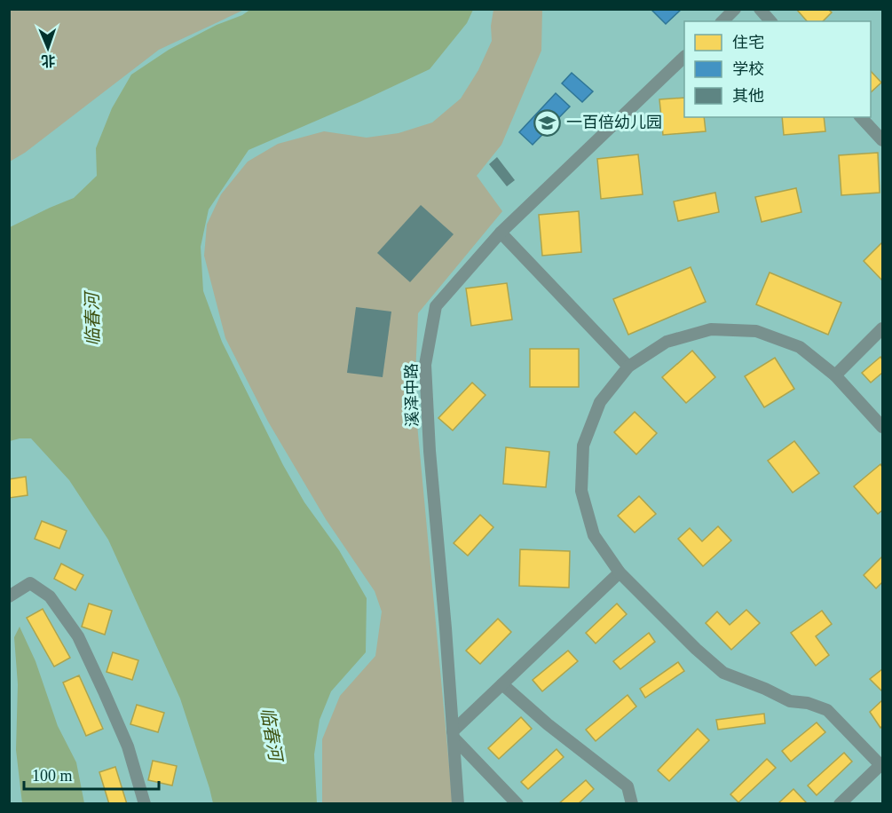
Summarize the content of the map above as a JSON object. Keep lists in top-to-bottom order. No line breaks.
{"streets":{"street":["溪泽中路"]},"water":["临春河"],"places":{"school or university":["一百倍幼儿园"]},"legend":["住宅","学校","其他"],"scale_bar":"100 m","north":"bottom"}
